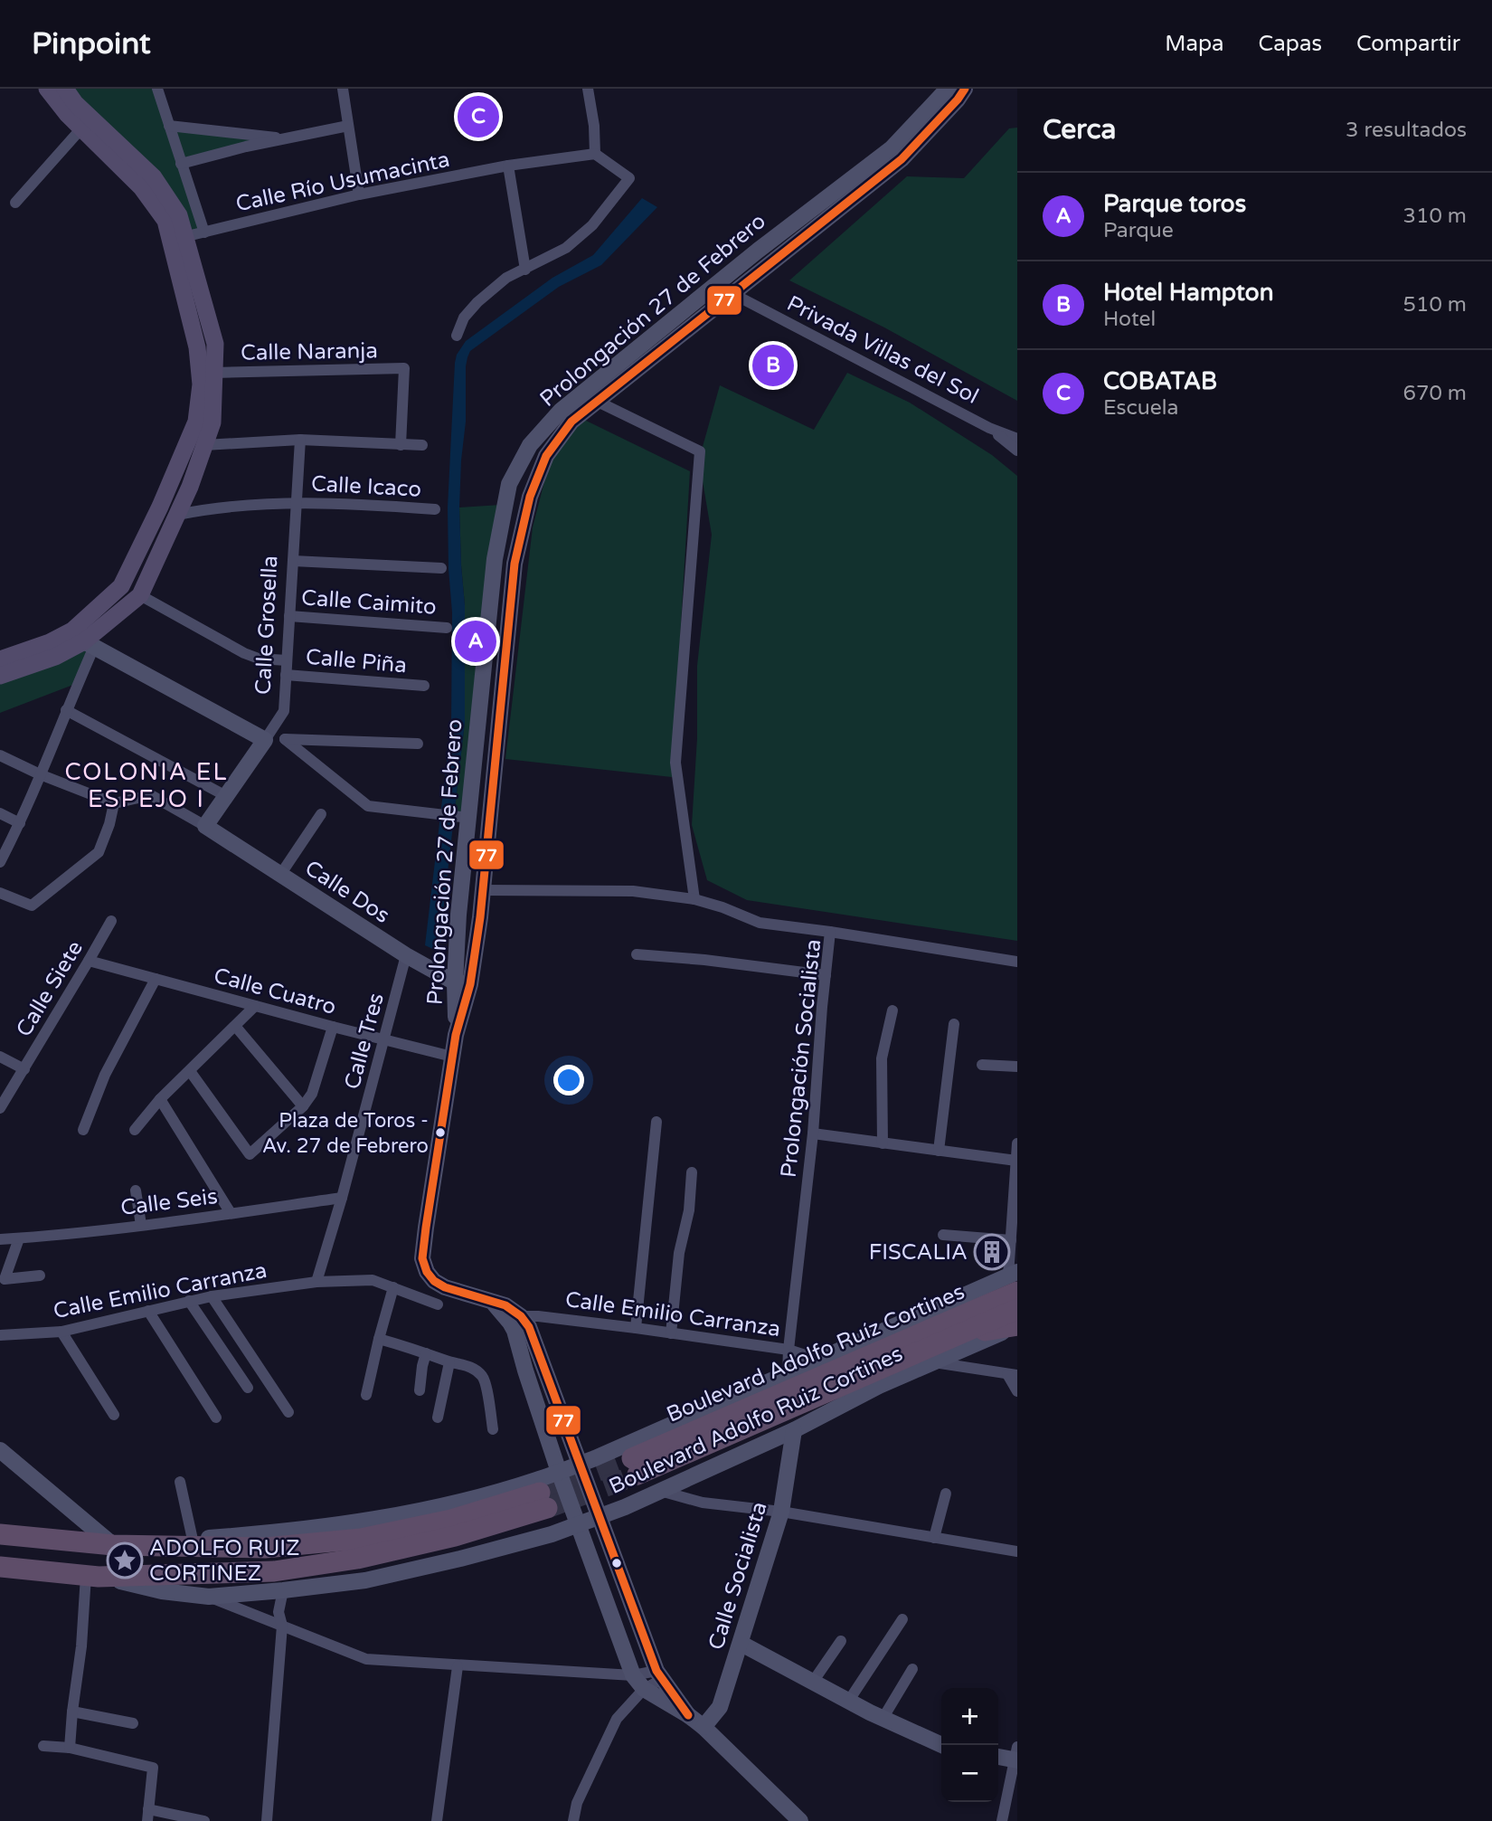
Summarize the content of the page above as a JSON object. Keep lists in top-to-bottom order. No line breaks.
{"streets":{"highway":["Boulevard Adolfo Ruíz Cortines"],"main road":["Prolongación 27 de Febrero","Calle Grosella","Calle Dos","Boulevard Adolfo Ruiz Cortines","Calle Socialista"],"street":["Calle Río Usumacinta","Privada Villas del Sol","Calle Naranja","Calle Icaco","Calle Caimito","Calle Piña","Calle Siete","Calle Cuatro","Calle Tres","Prolongación Socialista","Calle Seis","Calle Emilio Carranza"]},"crossings":[["Prolongación 27 de Febrero","Privada Villas del Sol"],["Prolongación 27 de Febrero","Calle Dos"],["Prolongación 27 de Febrero","Calle Cuatro"],["Prolongación 27 de Febrero","Calle Emilio Carranza"],["Calle Icaco","Calle Grosella"],["Calle Caimito","Calle Grosella"],["Calle Grosella","Calle Piña"],["Calle Grosella","Calle Dos"],["Calle Dos","Calle Tres"],["Calle Siete","Calle Cuatro"],["Calle Cuatro","Calle Tres"],["Calle Tres","Calle Seis"],["Calle Tres","Calle Emilio Carranza"],["Prolongación Socialista","Calle Emilio Carranza"],["Prolongación Socialista","Boulevard Adolfo Ruiz Cortines"],["Calle Emilio Carranza","Boulevard Adolfo Ruiz Cortines"],["Boulevard Adolfo Ruíz Cortines","Boulevard Adolfo Ruiz Cortines"],["Boulevard Adolfo Ruiz Cortines","Calle Socialista"]],"districts":["COLONIA EL ESPEJO I"],"places":{"other":["Plaza de Toros - Av. 27 de Febrero"],"building":["FISCALIA"],"place":["ADOLFO RUIZ CORTINEZ"]},"lines":["transit line 77"],"page":{"header":"Pinpoint","nav":["Mapa","Capas","Compartir"],"heading":["Cerca","3 resultados"],"pins":["C","B","A"],"list":[{"mark":"A","name":"Parque toros","note":"Parque","value":"310 m"},{"mark":"B","name":"Hotel Hampton","note":"Hotel","value":"510 m"},{"mark":"C","name":"COBATAB","note":"Escuela","value":"670 m"}],"map_buttons":["+","−"]}}
